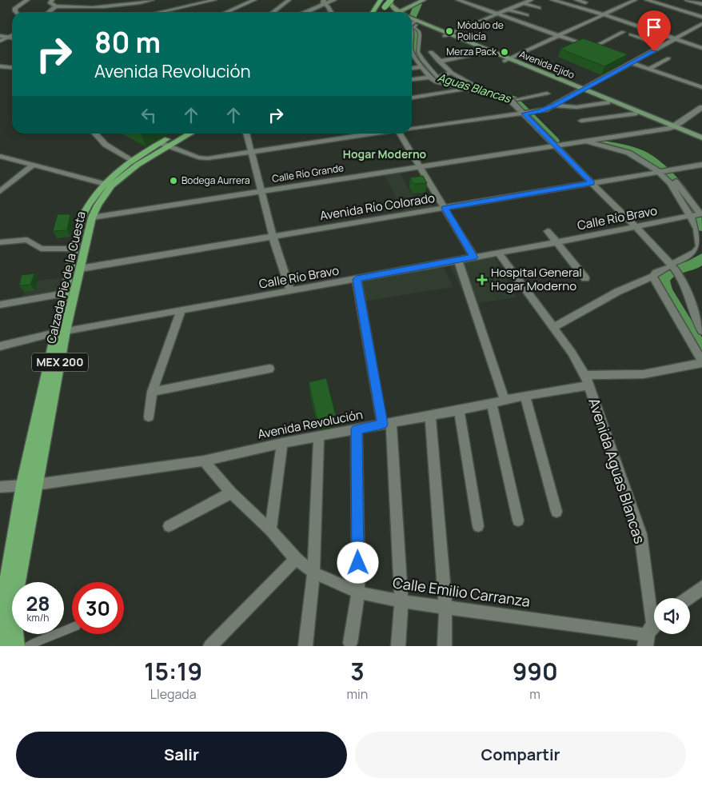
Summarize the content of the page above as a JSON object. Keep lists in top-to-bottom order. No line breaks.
{"streets":{"main road":["Avenida Ejido","Calzada Pie de la Cuesta","MEX 200"],"street":["Calle Río Grande","Avenida Río Colorado","Calle Río Bravo","Avenida Revolución","Avenida Aguas Blancas","Calle Emilio Carranza"]},"crossings":[["Avenida Ejido","Calle Río Grande"],["Calle Río Grande","Calzada Pie de la Cuesta"],["Avenida Río Colorado","Calzada Pie de la Cuesta"],["Calle Río Bravo","Calzada Pie de la Cuesta"],["Calle Río Bravo","Avenida Aguas Blancas"],["Calzada Pie de la Cuesta","Avenida Revolución"],["Avenida Revolución","Avenida Aguas Blancas"],["Avenida Revolución","Calle Emilio Carranza"],["Avenida Aguas Blancas","Calle Emilio Carranza"]],"districts":["Hogar Moderno"],"water":["Aguas Blancas"],"places":{"other":["Módulo de Policía","Merza Pack","Bodega Aurrera"],"health":["Hospital General Hogar Moderno"]},"page":{"turn":["80 m","Avenida Revolución"],"speed":"28 km/h","limit":"30","eta":["15:19","Llegada","3","min","990","m"],"buttons":["Salir","Compartir"]}}
